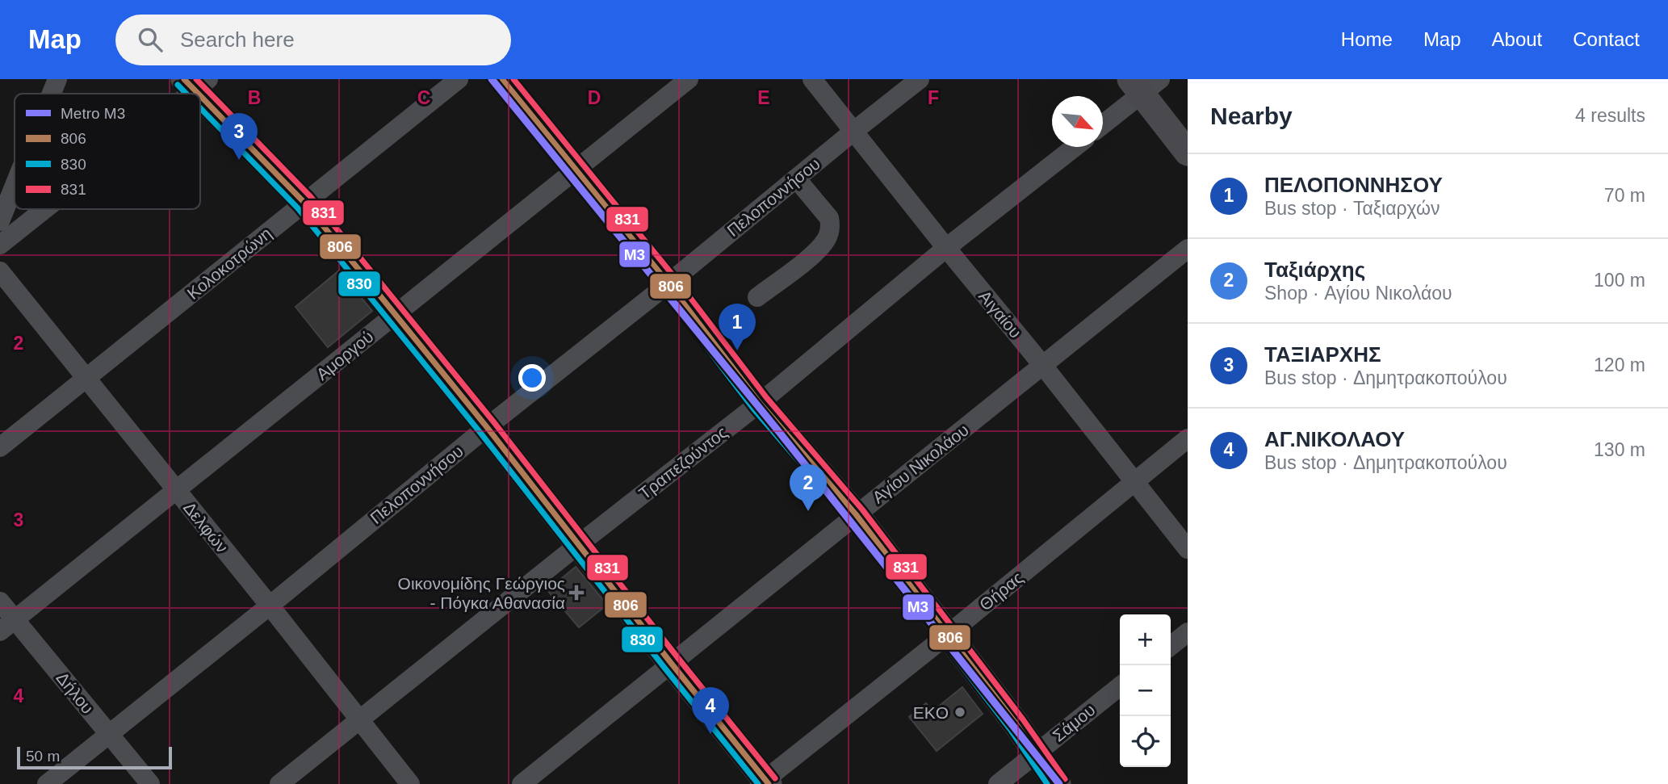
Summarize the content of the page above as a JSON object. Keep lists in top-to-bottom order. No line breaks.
{"streets":{"street":["Πελοποννήσου","Κολοκοτρώνη","Αιγαίου","Αμοργού","Τραπεζούντος","Αγίου Νικολάου","Δελφών","Θήρας","Δήλου","Σάμου"]},"crossings":[["Πελοποννήσου","Αιγαίου"],["Πελοποννήσου","Δελφών"],["Πελοποννήσου","Δήλου"],["Κολοκοτρώνη","Δελφών"],["Αιγαίου","Τραπεζούντος"],["Αιγαίου","Αγίου Νικολάου"],["Αιγαίου","Θήρας"],["Αμοργού","Δελφών"],["Αμοργού","Δήλου"],["Τραπεζούντος","Δελφών"]],"places":{"health":["Οικονομίδης Γεώργιος - Πόγκα Αθανασία"],"other":["EKO"]},"lines":["metro line Μ3","transit line 806","transit line 831","transit line 830"],"legend":["Metro Μ3","806","830","831"],"scale_bar":"50 m","north":"bottom right","page":{"header":"Map","search":"Search here","nav":["Home","Map","About","Contact"],"heading":["Nearby","4 results"],"pins":["3","1","2","4"],"list":[{"mark":"1","name":"ΠΕΛΟΠΟΝΝΗΣΟΥ","note":"Bus stop · Ταξιαρχών","value":"70 m"},{"mark":"2","name":"Ταξιάρχης","note":"Shop · Αγίου Νικολάου","value":"100 m"},{"mark":"3","name":"ΤΑΞΙΑΡΧΗΣ","note":"Bus stop · Δημητρακοπούλου","value":"120 m"},{"mark":"4","name":"ΑΓ.ΝΙΚΟΛΑΟΥ","note":"Bus stop · Δημητρακοπούλου","value":"130 m"}],"map_buttons":["+","−"],"scale":"50 m"},"grid":{"columns":["B","C","D","E","F"],"rows":["2","3","4"]}}
